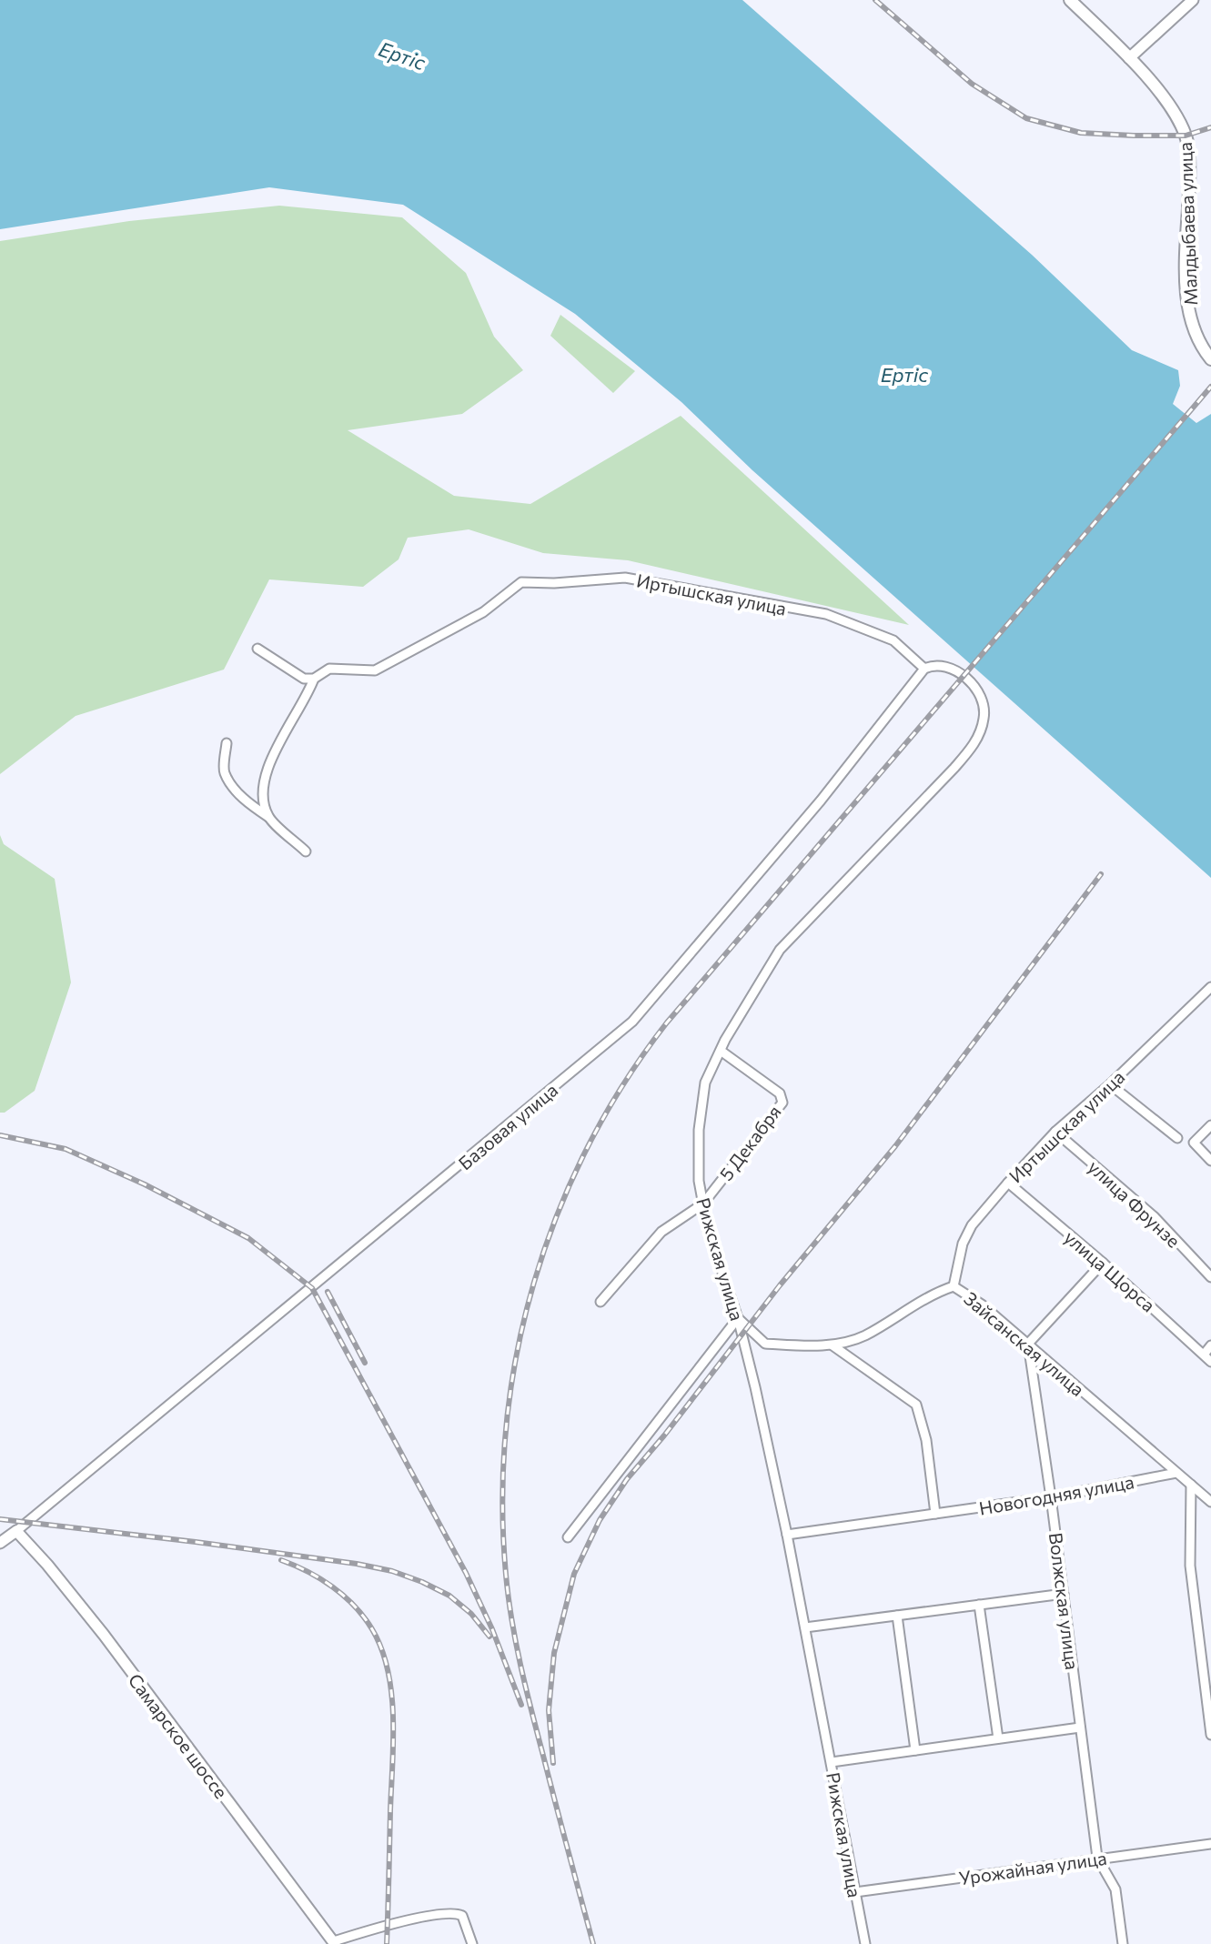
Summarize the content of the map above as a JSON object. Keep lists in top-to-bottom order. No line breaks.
{"streets":{"main road":["Малдыбаева улица"],"street":["Иртышская улица","Базовая улица","5 Декабря","улица Фрунзе","Рижская улица","улица Щорса","Зайсанская улица","Новогодняя улица","Волжская улица","Самарское шоссе","Урожайная улица"]},"crossings":[["Иртышская улица","Базовая улица"],["Иртышская улица","улица Фрунзе"],["Иртышская улица","Рижская улица"],["Иртышская улица","улица Щорса"],["Иртышская улица","Зайсанская улица"],["Базовая улица","Рижская улица"],["Базовая улица","Самарское шоссе"],["5 Декабря","Рижская улица"],["Рижская улица","Зайсанская улица"],["Рижская улица","Новогодняя улица"],["Рижская улица","Урожайная улица"],["Зайсанская улица","Новогодняя улица"],["Зайсанская улица","Волжская улица"],["Новогодняя улица","Волжская улица"],["Волжская улица","Урожайная улица"]],"water":["Ертіс"]}
